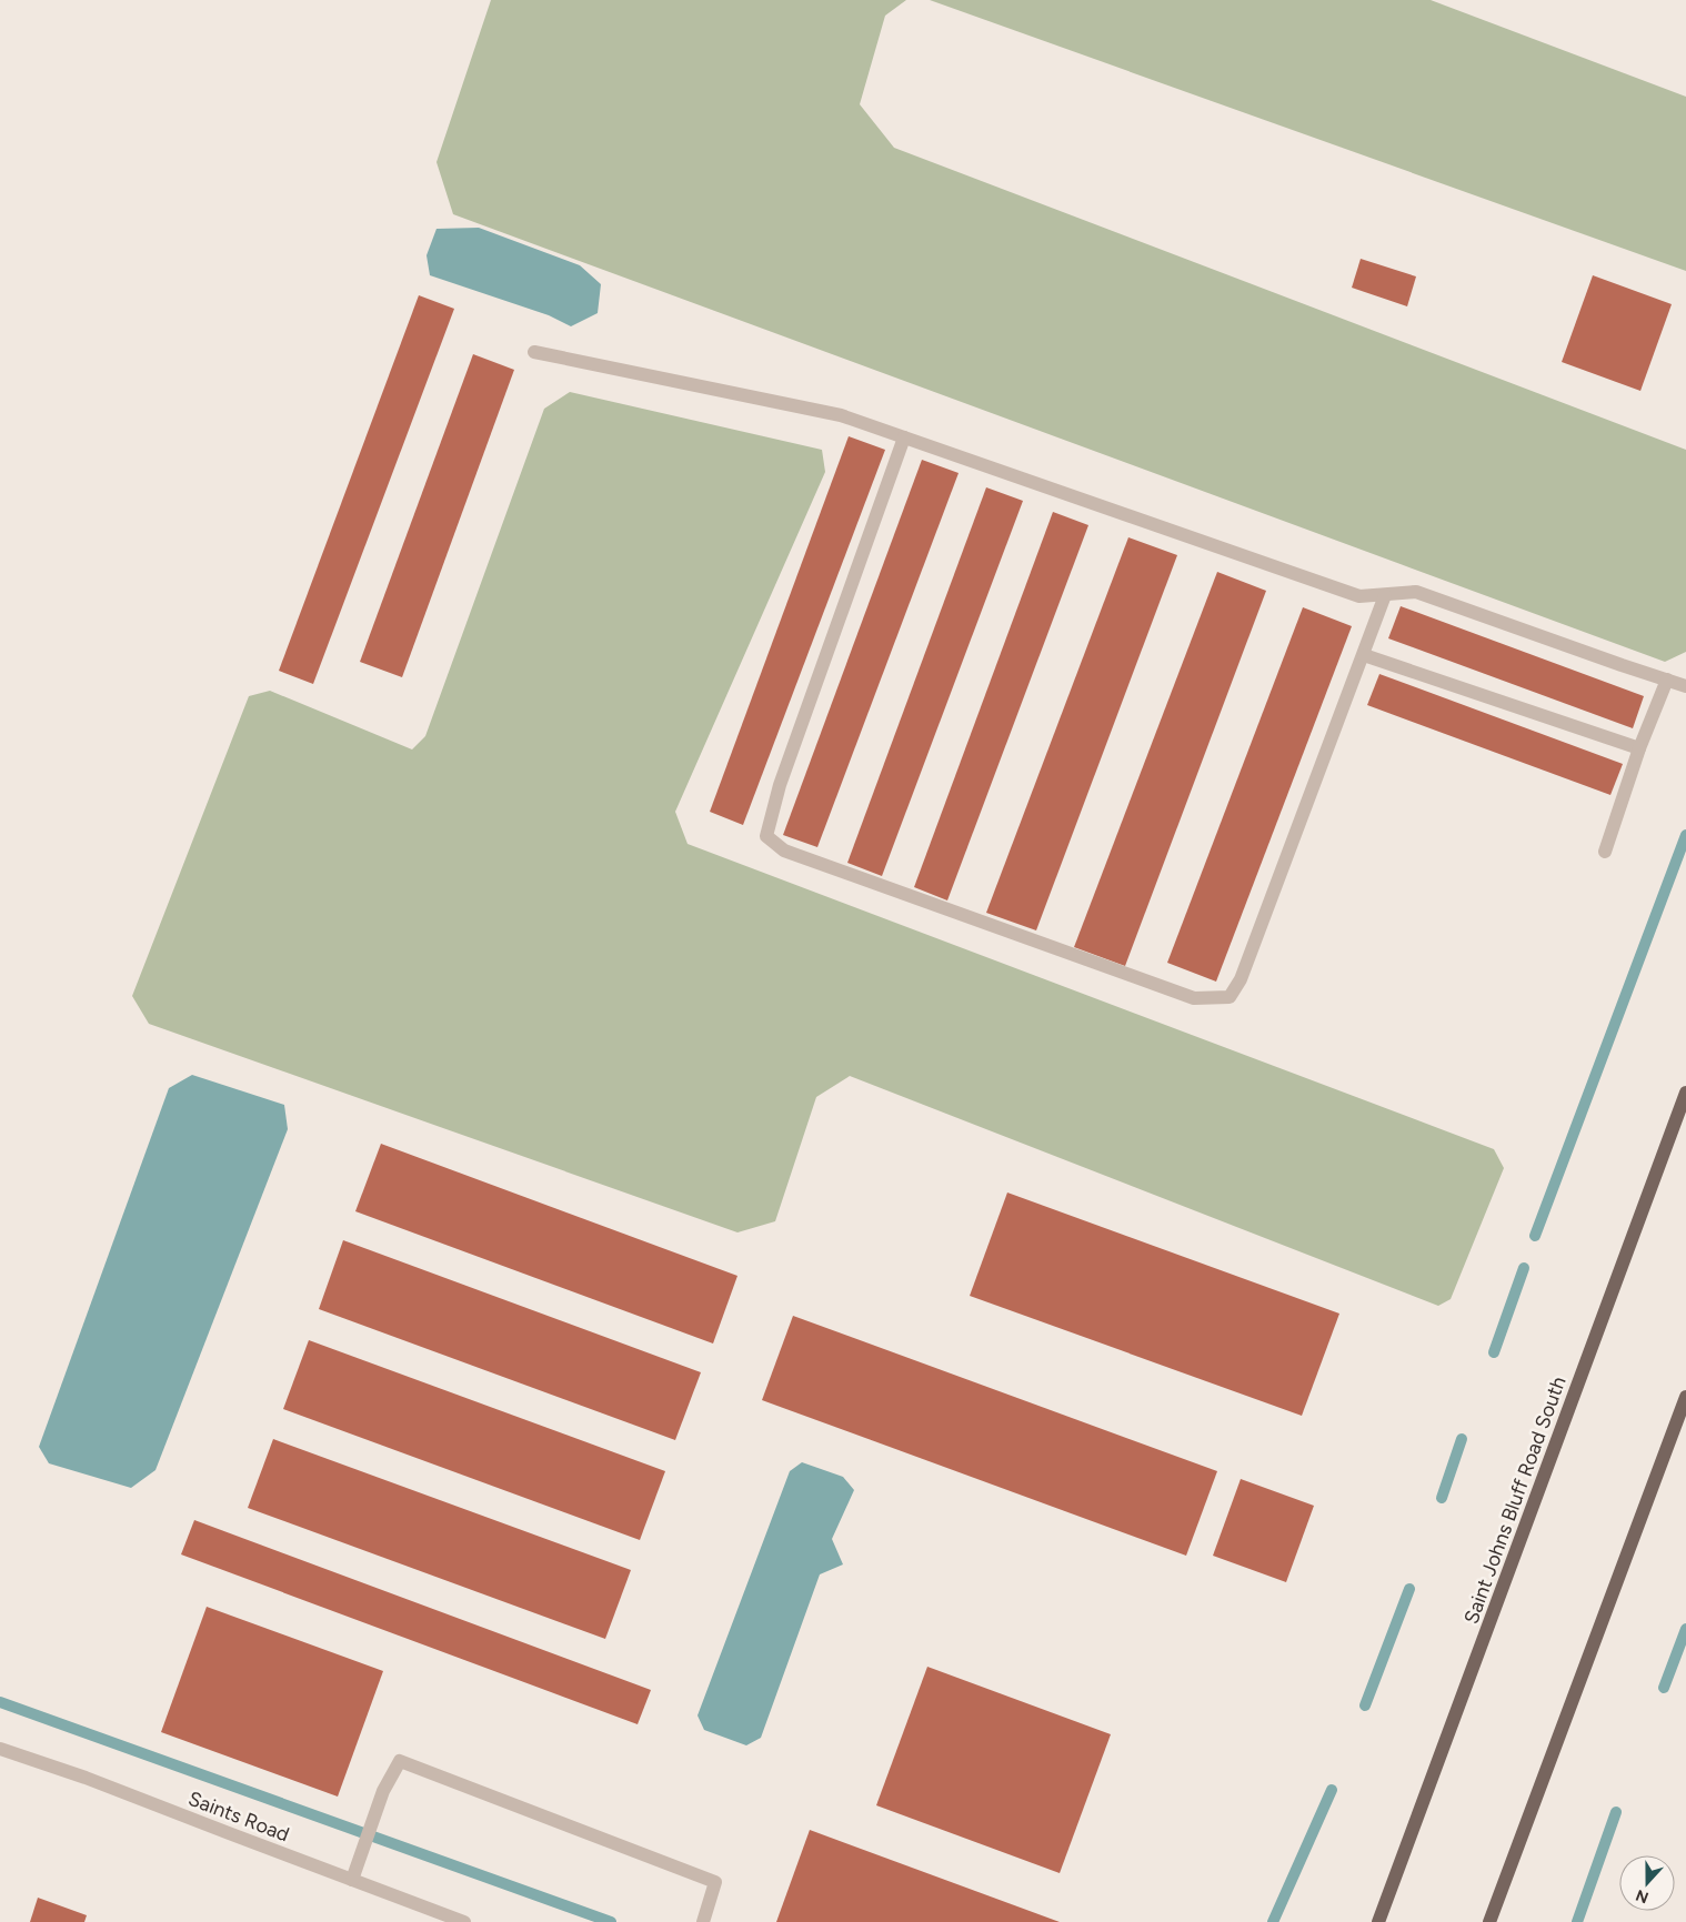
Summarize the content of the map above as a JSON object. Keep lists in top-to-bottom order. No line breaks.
{"streets":{"main road":["Saint Johns Bluff Road South"],"street":["Saints Road"]},"north":"bottom"}
